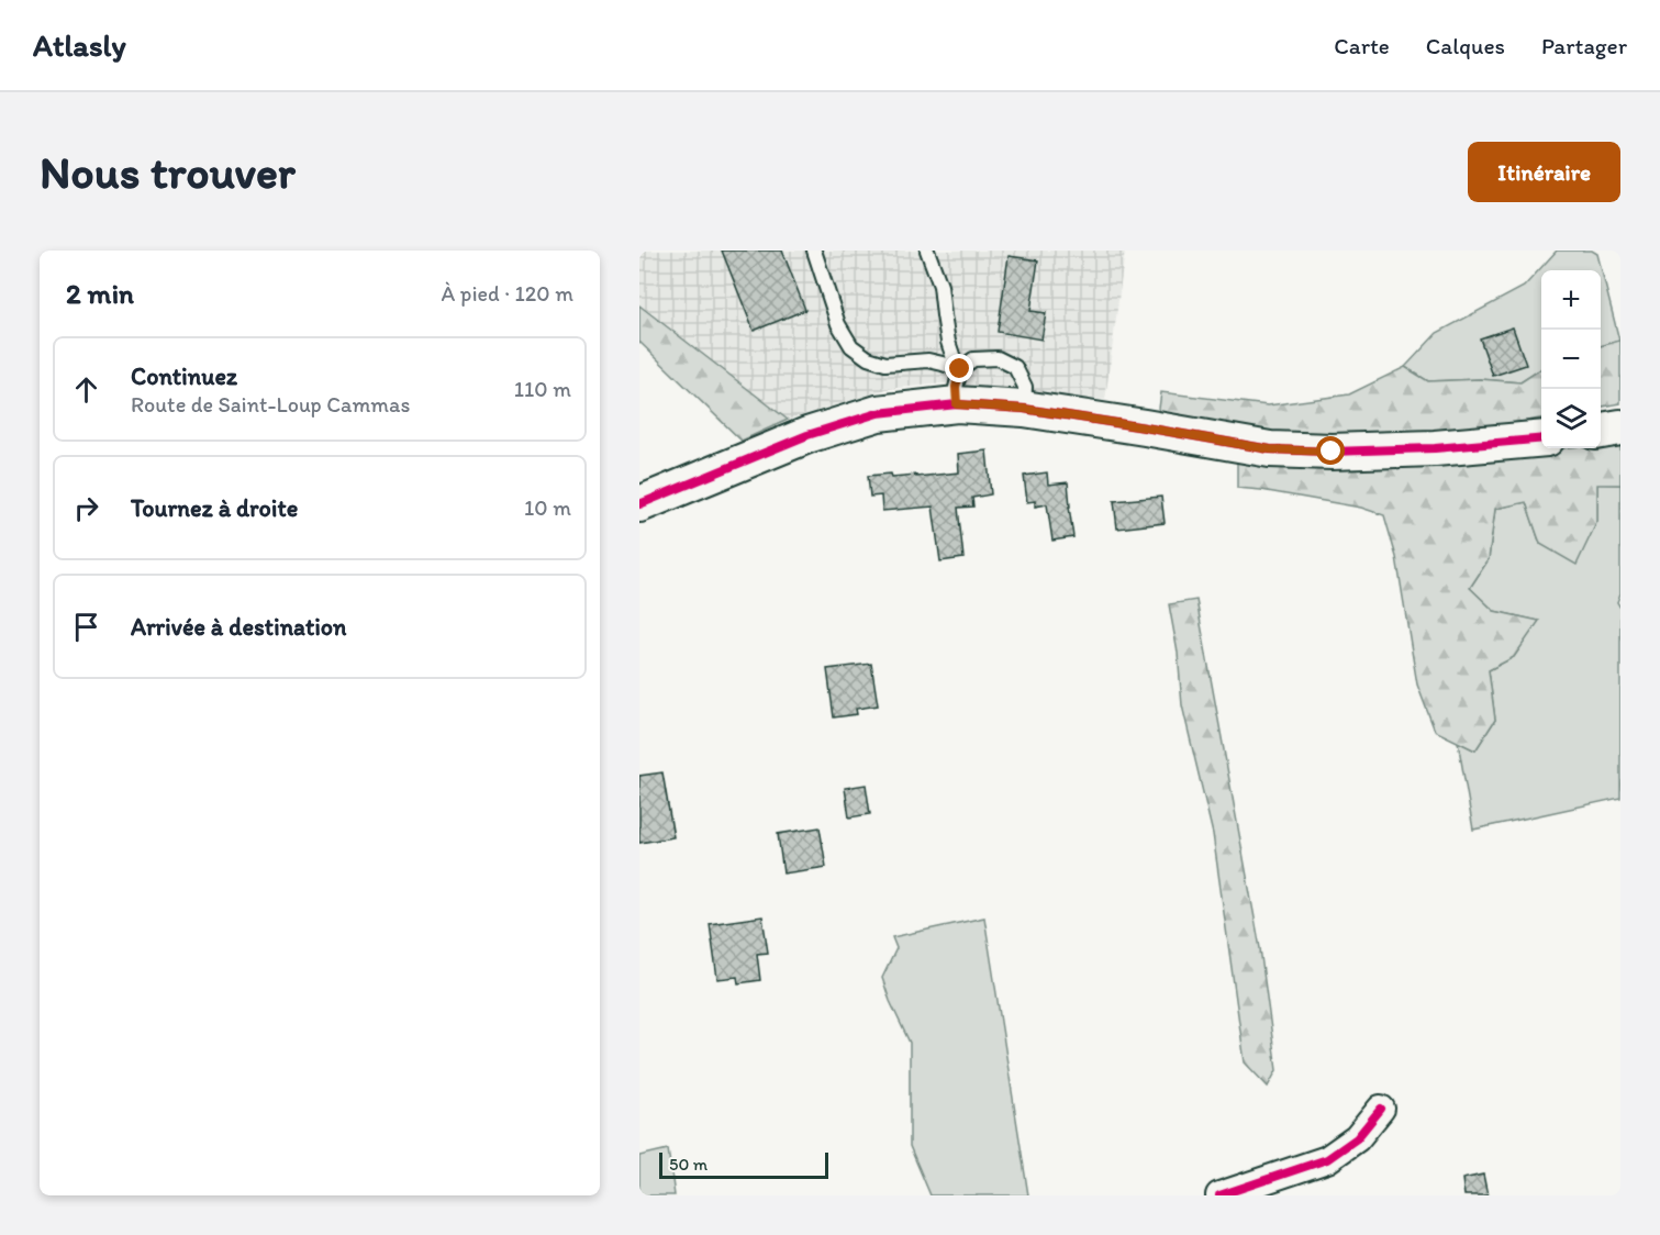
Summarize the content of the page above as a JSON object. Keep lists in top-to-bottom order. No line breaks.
{"scale_bar":"50 m","page":{"header":"Atlasly","nav":["Carte","Calques","Partager"],"buttons":"Itinéraire","title":"Nous trouver","heading":["2 min","À pied · 120 m"],"map_buttons":["+","−"],"list":[["Continuez","Route de Saint-Loup Cammas","110 m"],["Tournez à droite","10 m"],"Arrivée à destination"],"scale":"50 m"}}
